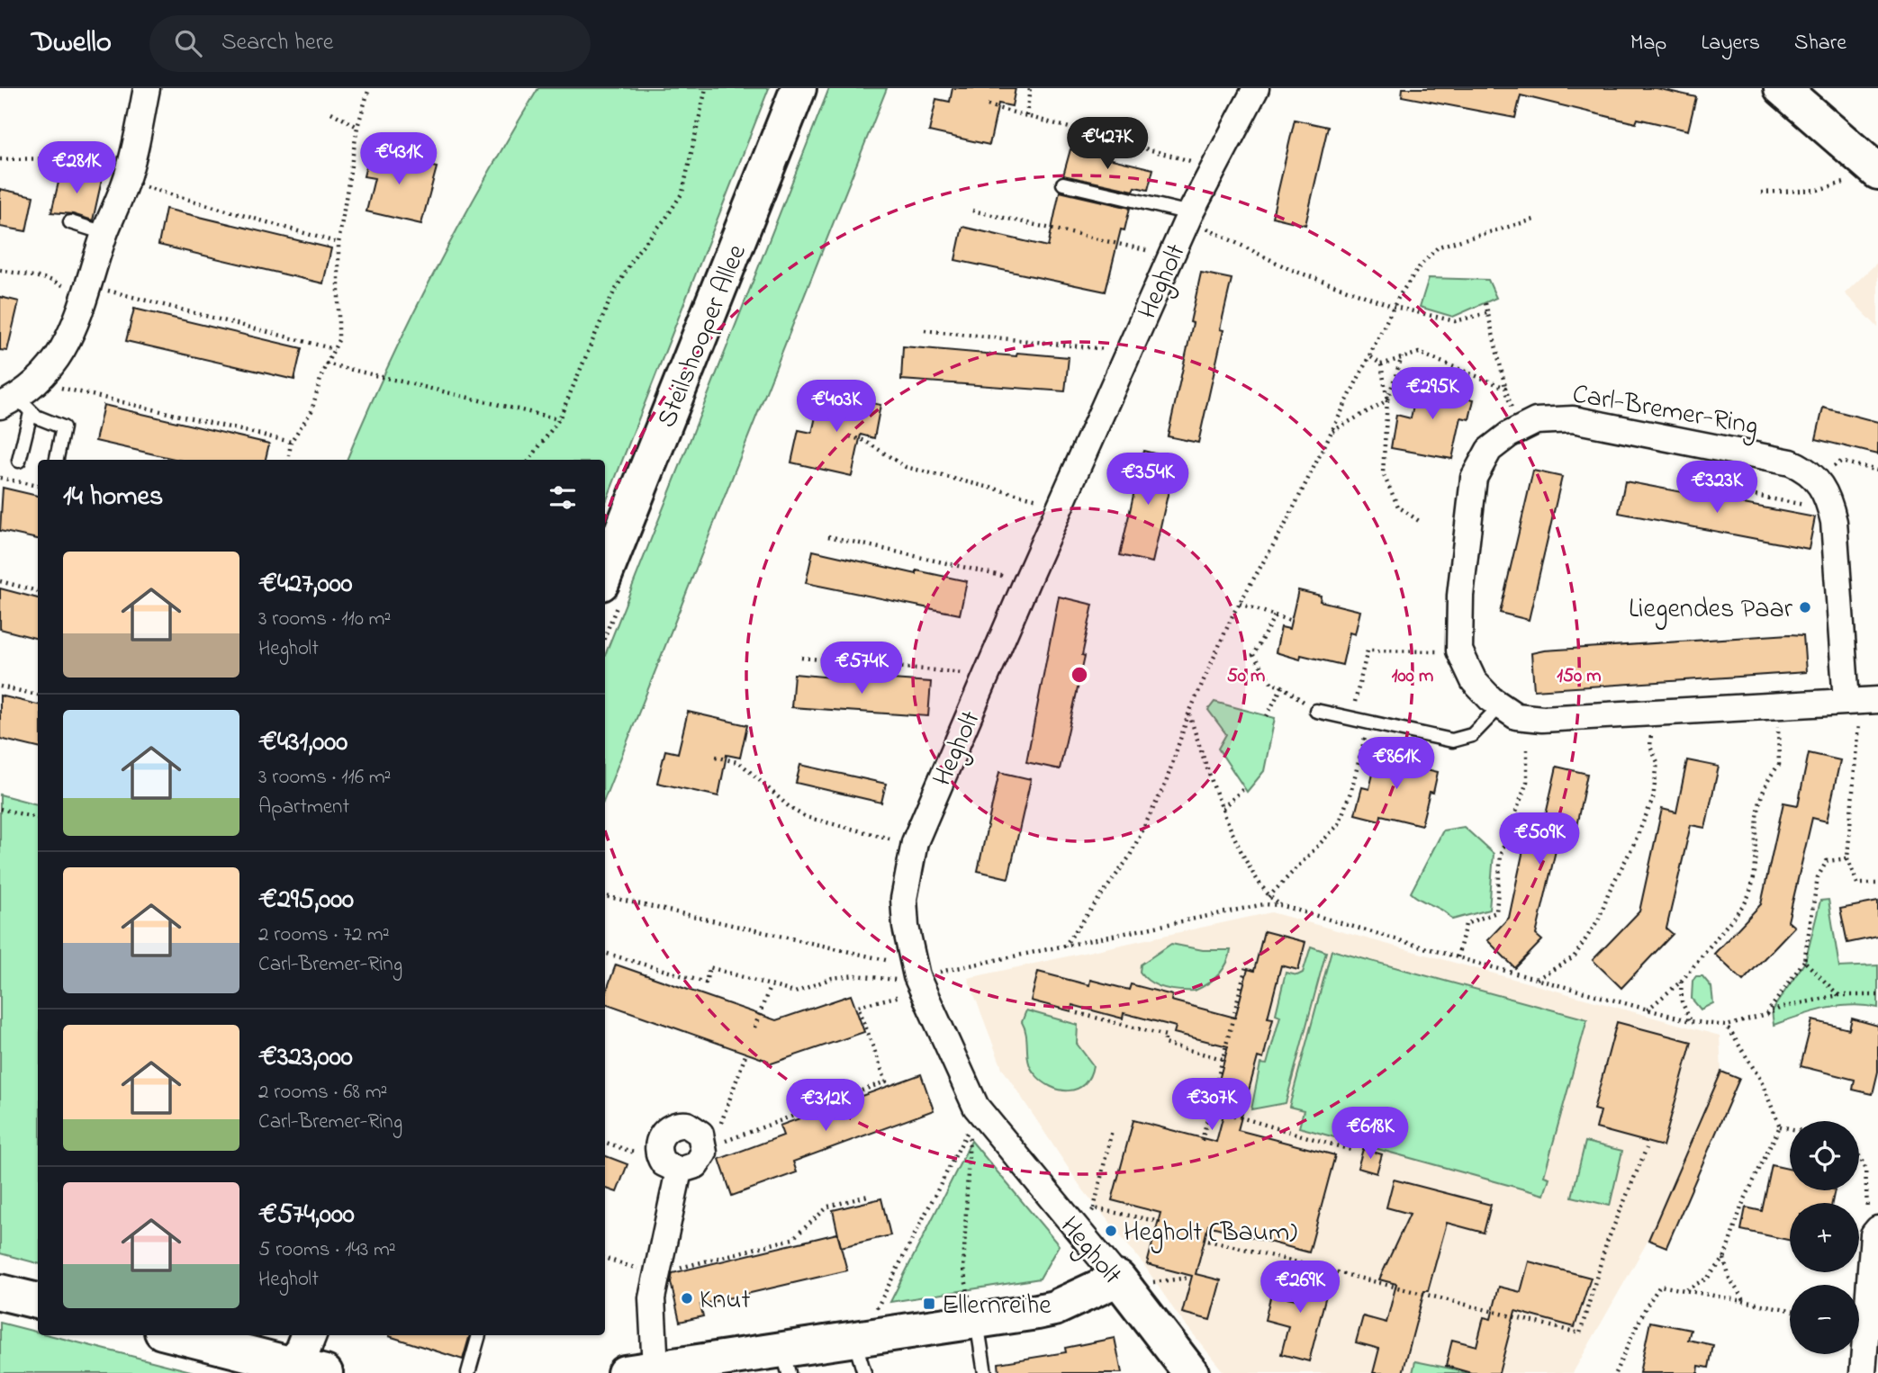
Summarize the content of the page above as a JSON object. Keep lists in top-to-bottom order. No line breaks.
{"streets":{"street":["Hegholt","Steilshooper Allee","Carl-Bremer-Ring"]},"places":{"other":["Liegendes Paar","Hegholt (Baum)","Knut"],"transit":["Ellernreihe"]},"page":{"header":"Dwello","search":"Search here","nav":["Map","Layers","Share"],"price":["€427K","€431K","€281K","€295K","€403K","€354K","€323K","€574K","€861K","€509K","€307K","€312K","€618K","€269K"],"heading":"14 homes","list":[{"name":"€427,000","note":"3 rooms · 110 m² · Hegholt"},{"name":"€431,000","note":"3 rooms · 116 m² · Apartment"},{"name":"€295,000","note":"2 rooms · 72 m² · Carl-Bremer-Ring"},{"name":"€323,000","note":"2 rooms · 68 m² · Carl-Bremer-Ring"},{"name":"€574,000","note":"5 rooms · 143 m² · Hegholt"}],"map_buttons":["+","−"]},"rings":["50 m","100 m","150 m"]}
